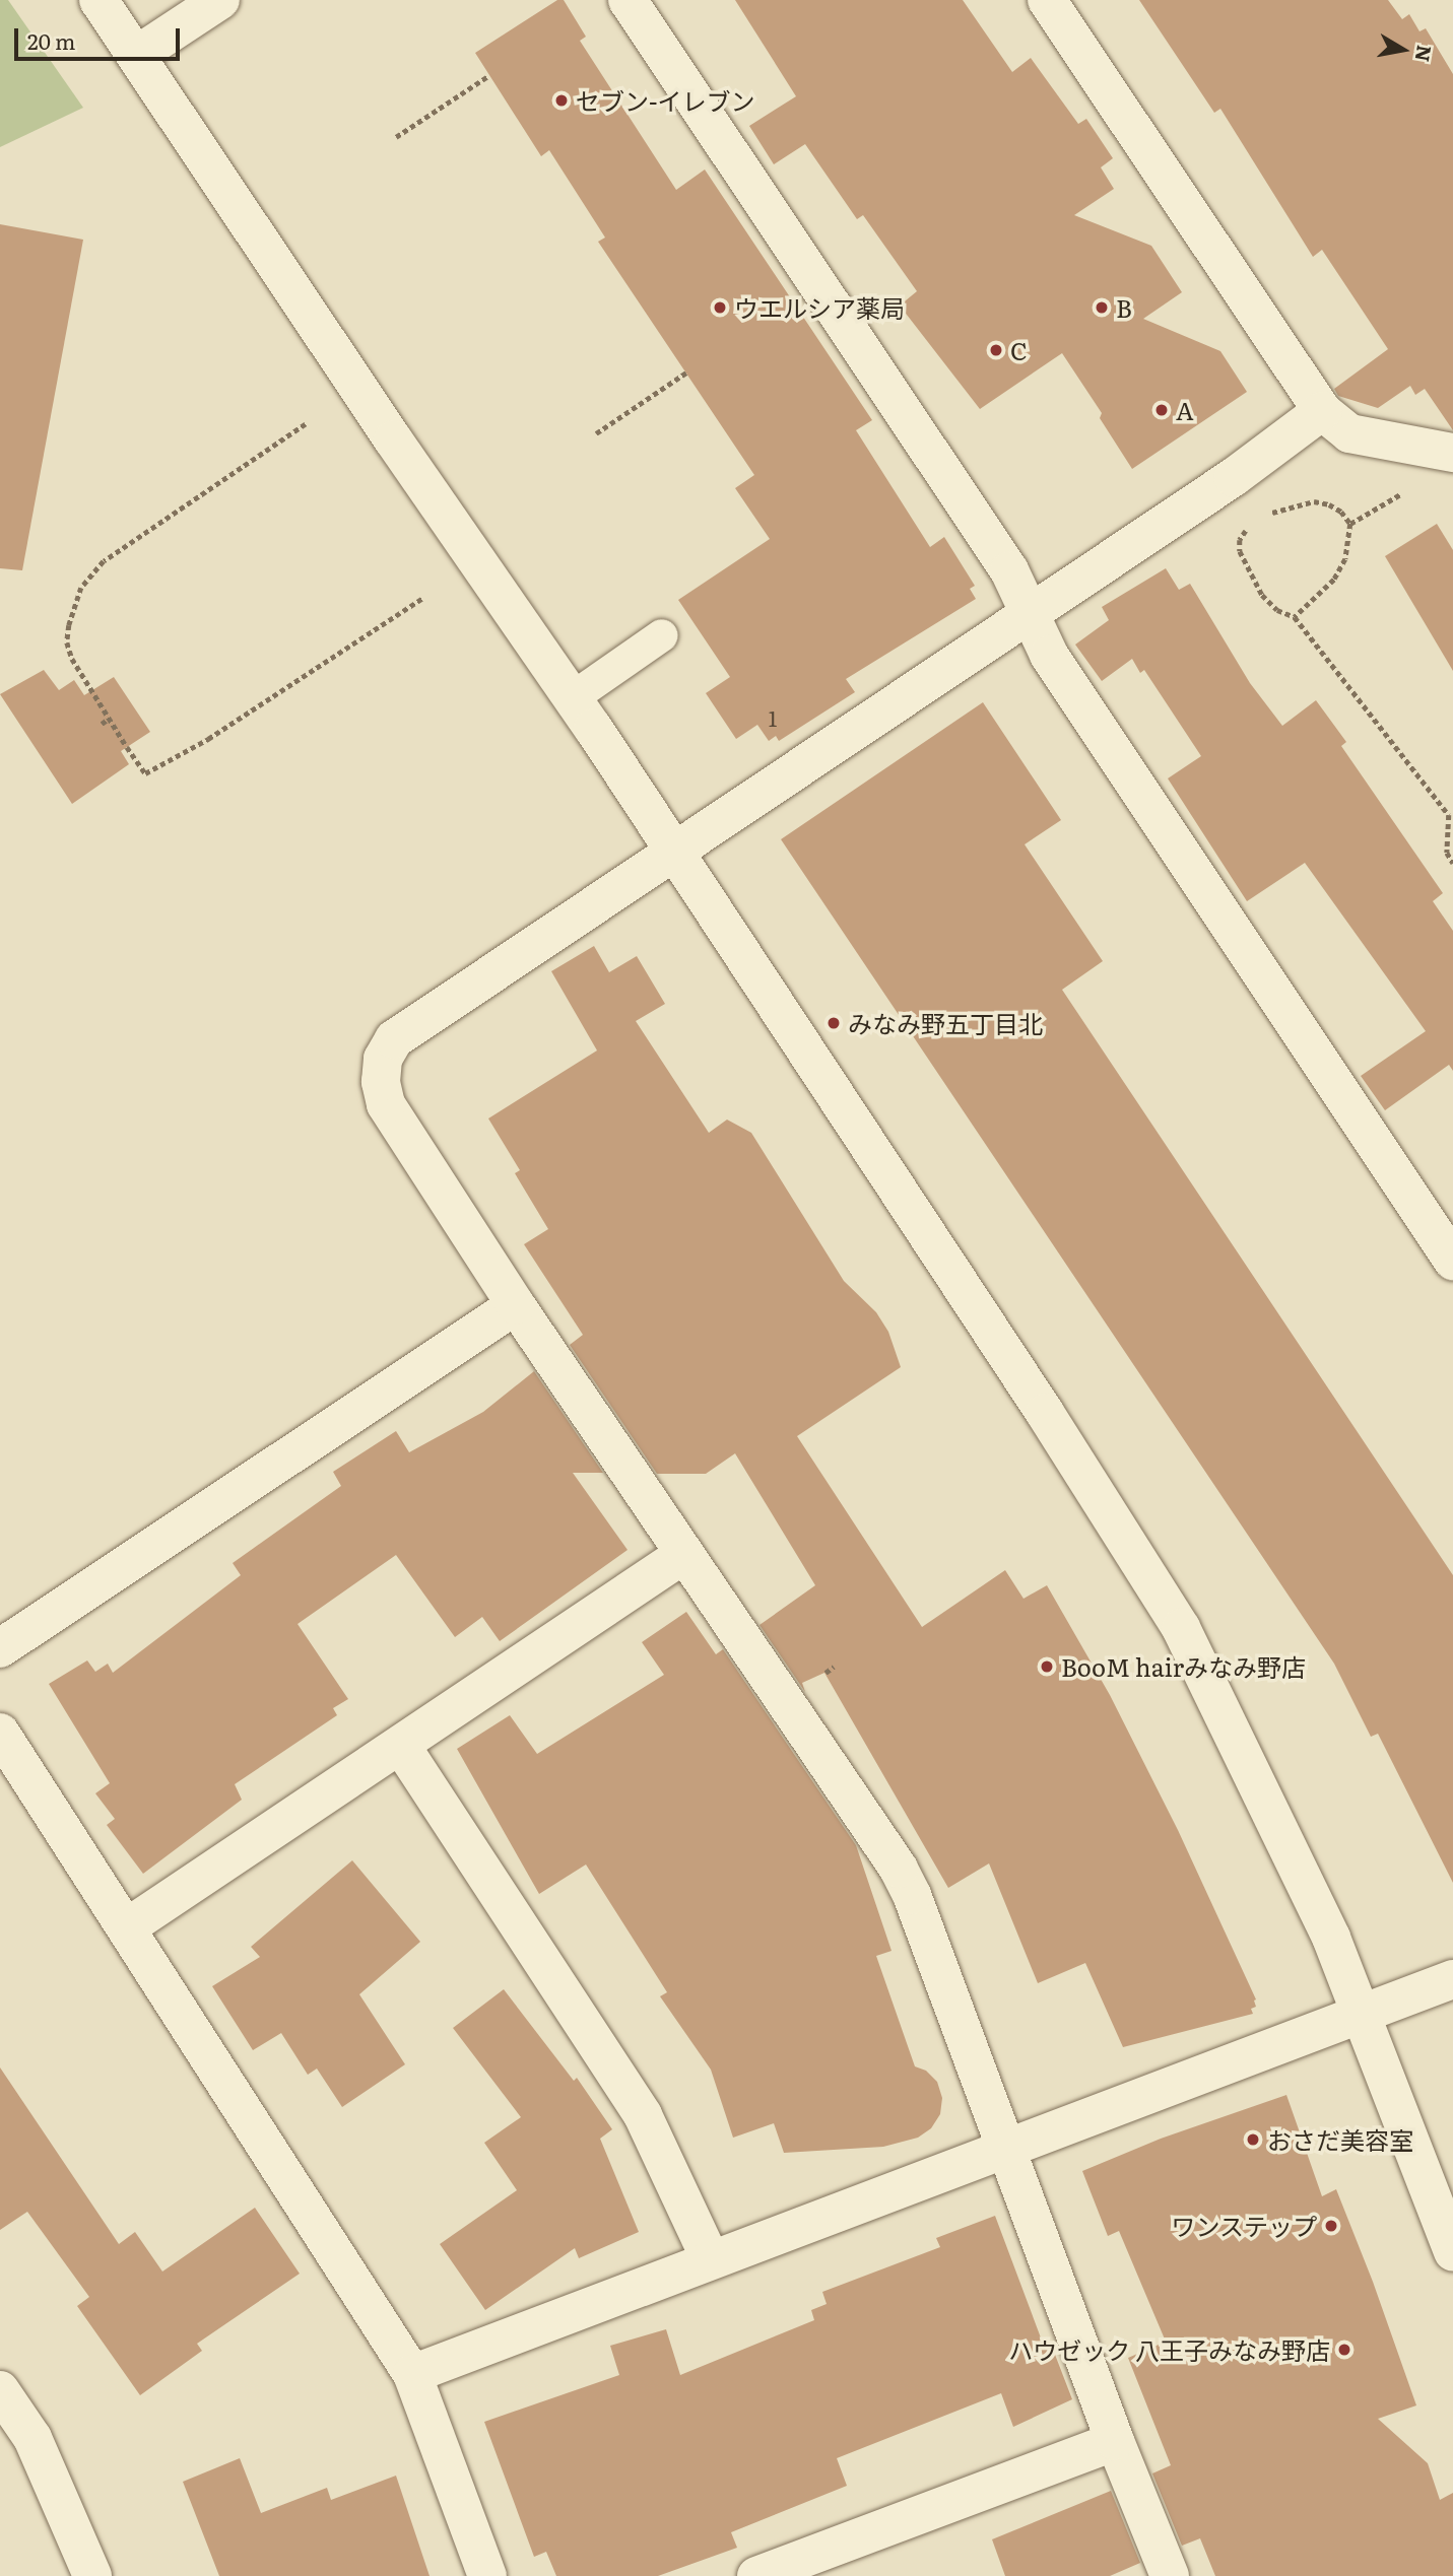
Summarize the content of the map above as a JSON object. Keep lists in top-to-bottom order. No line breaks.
{"places":["セブン-イレブン","ウエルシア薬局","B","C","A","みなみ野五丁目北","BooM hairみなみ野店","おさだ美容室","ワンステップ","ハウゼック 八王子みなみ野店"],"house_numbers":["1"],"scale_bar":"20 m","north":"right"}
